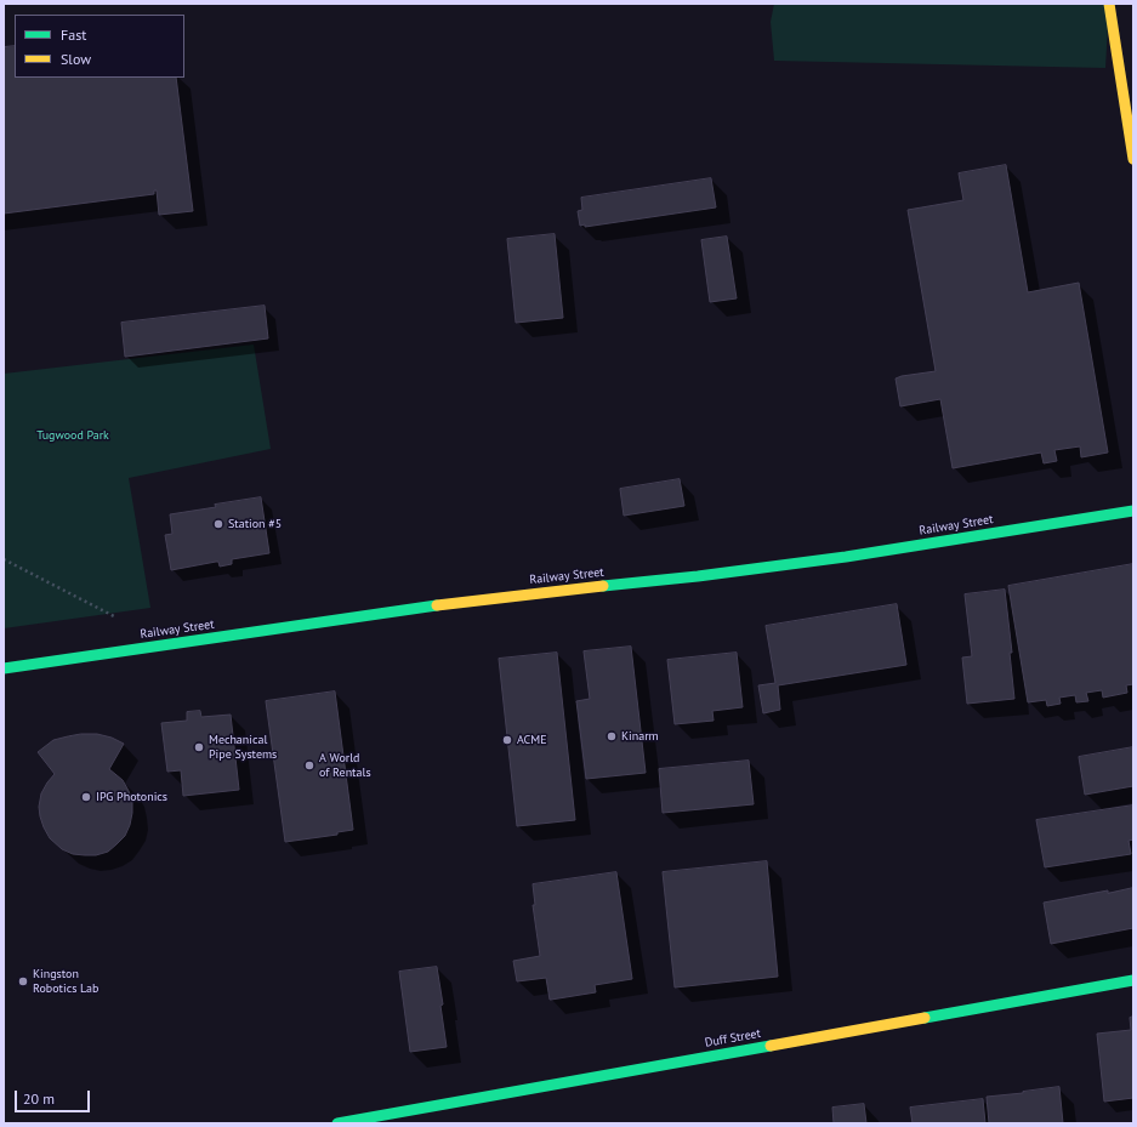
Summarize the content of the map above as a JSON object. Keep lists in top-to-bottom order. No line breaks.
{"streets":{"street":["Railway Street","Duff Street"]},"parks":["Tugwood Park"],"places":["Station #5","Kinarm","ACME","Mechanical Pipe Systems","A World of Rentals","IPG Photonics","Kingston Robotics Lab"],"legend":["Fast","Slow"],"scale_bar":"20 m"}
